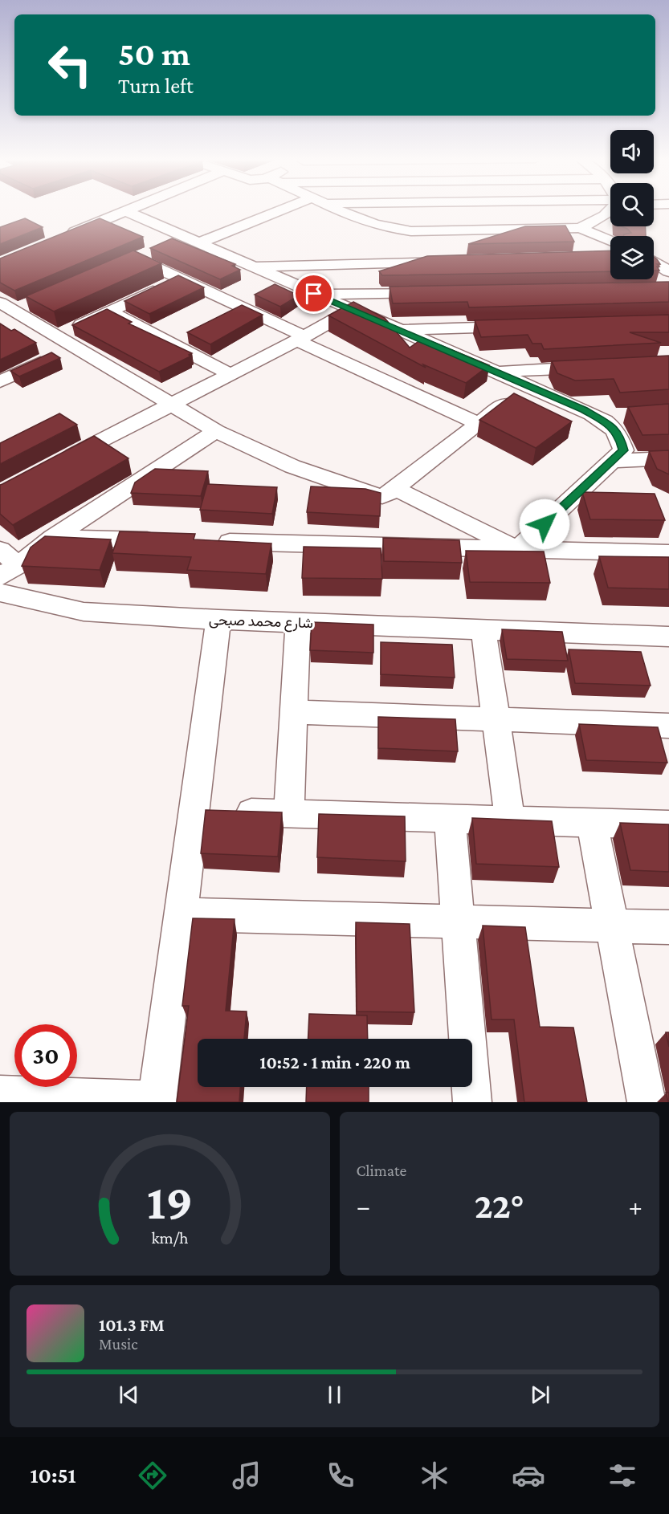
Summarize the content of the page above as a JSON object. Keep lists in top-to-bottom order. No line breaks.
{"streets":{"street":["شارع محمد صبحى"]},"page":{"turn":["50 m","Turn left"],"limit":"30","trip":"10:52 · 1 min · 220 m","tile":"Climate","heat":["−","22°","+"],"song":["101.3 FM","Music"],"tabs":"10:51","gauge":["19","km/h"]}}
